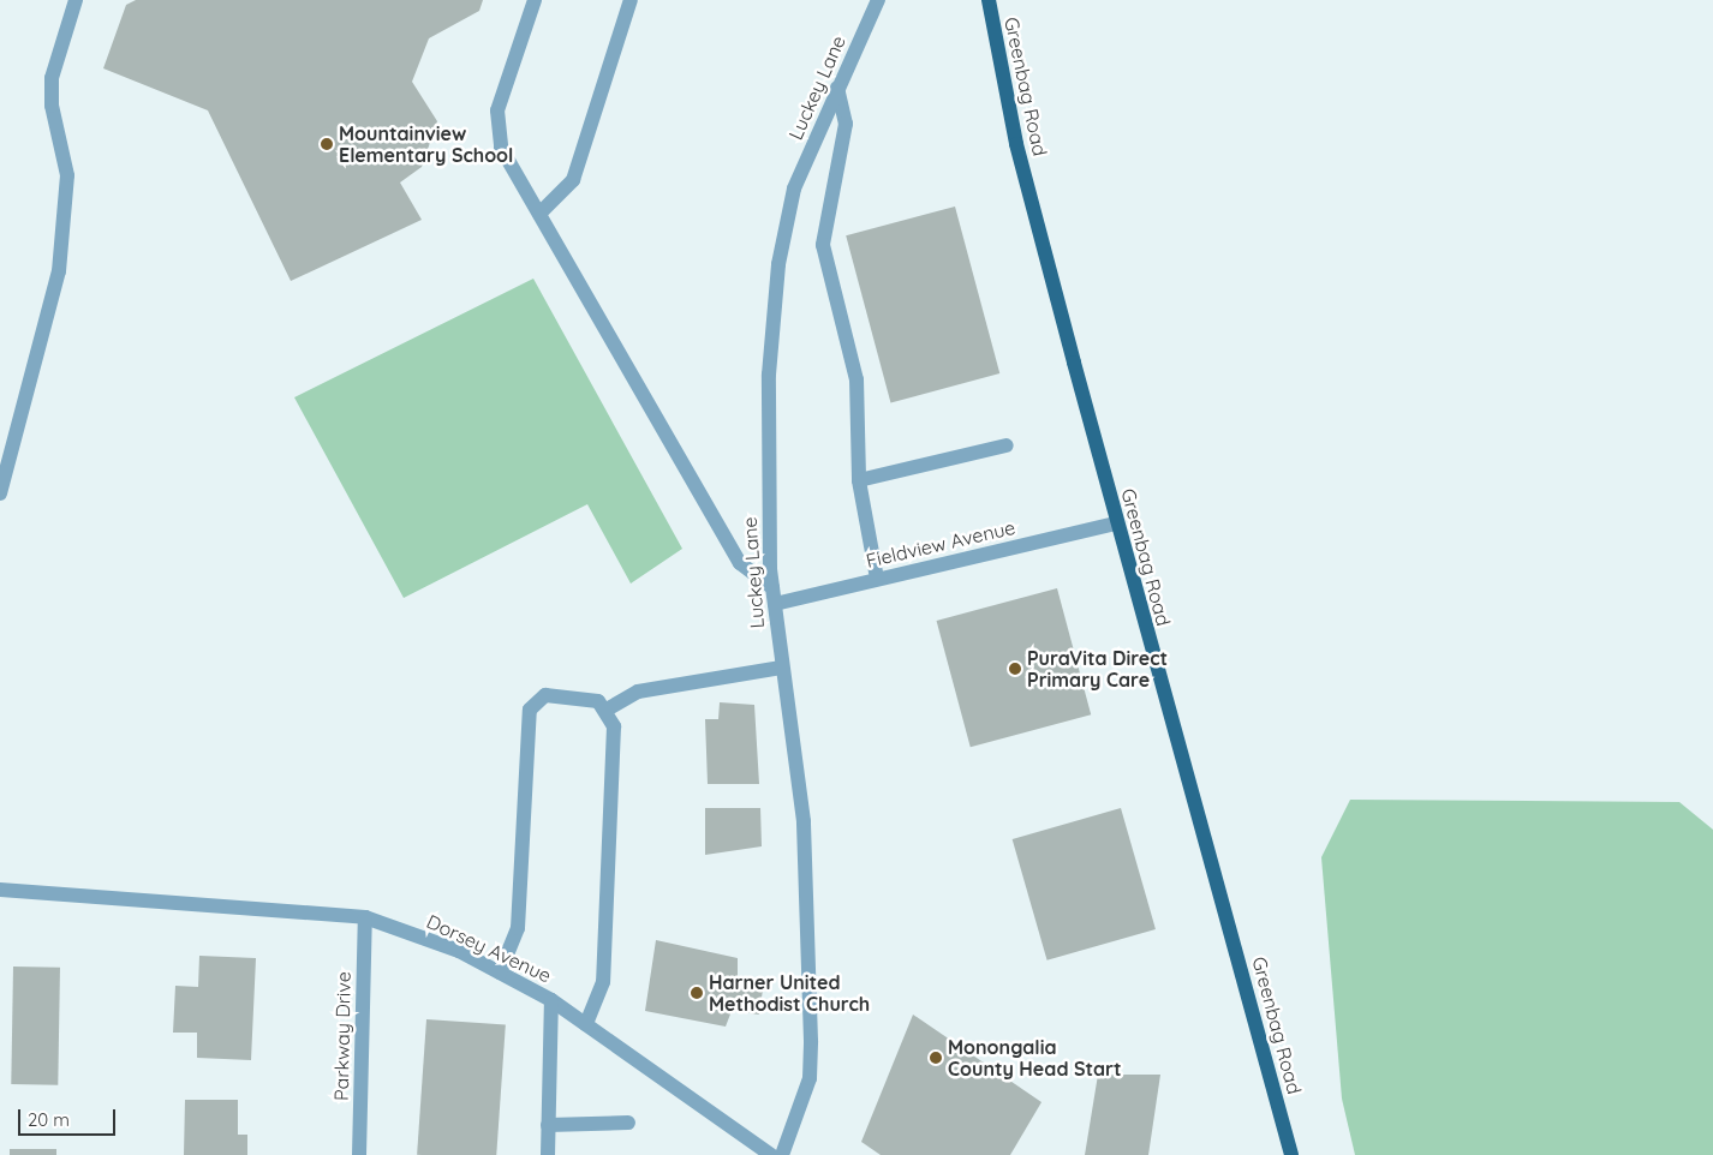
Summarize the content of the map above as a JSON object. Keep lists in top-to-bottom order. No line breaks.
{"streets":{"main road":["Greenbag Road"],"street":["Luckey Lane","Fieldview Avenue","Dorsey Avenue","Parkway Drive"]},"crossings":[["Greenbag Road","Fieldview Avenue"],["Luckey Lane","Fieldview Avenue"],["Dorsey Avenue","Parkway Drive"]],"places":["Mountainview Elementary School","PuraVita Direct Primary Care","Harner United Methodist Church","Monongalia County Head Start"],"scale_bar":"20 m"}
